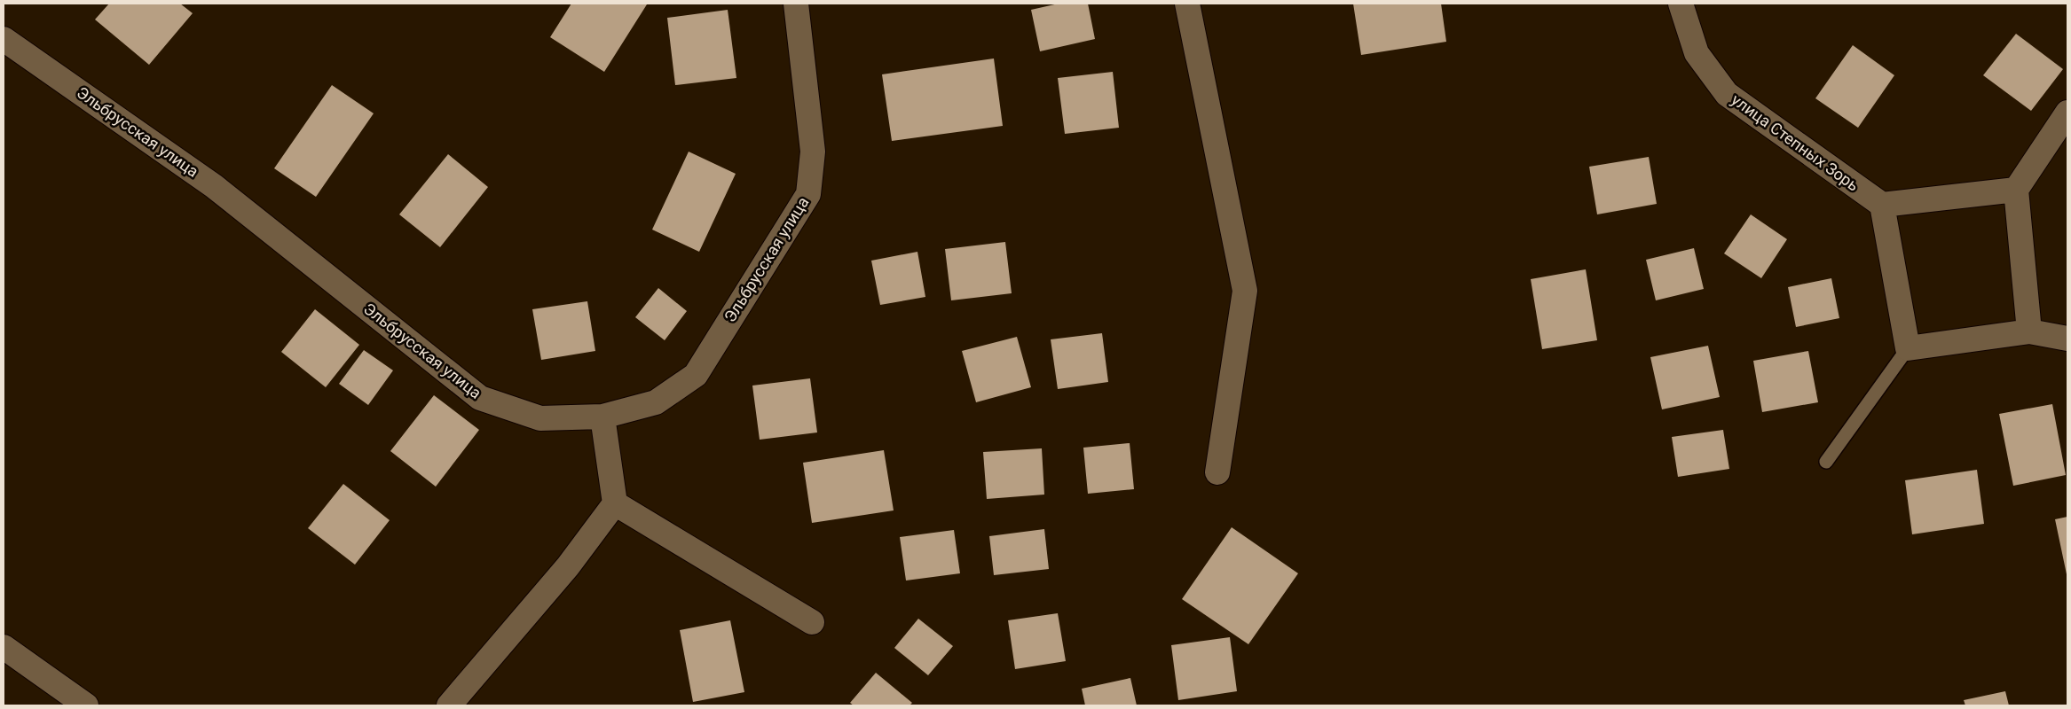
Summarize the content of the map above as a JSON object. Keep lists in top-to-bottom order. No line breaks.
{"streets":{"street":["Эльбрусская улица","улица Степных Зорь"]}}
